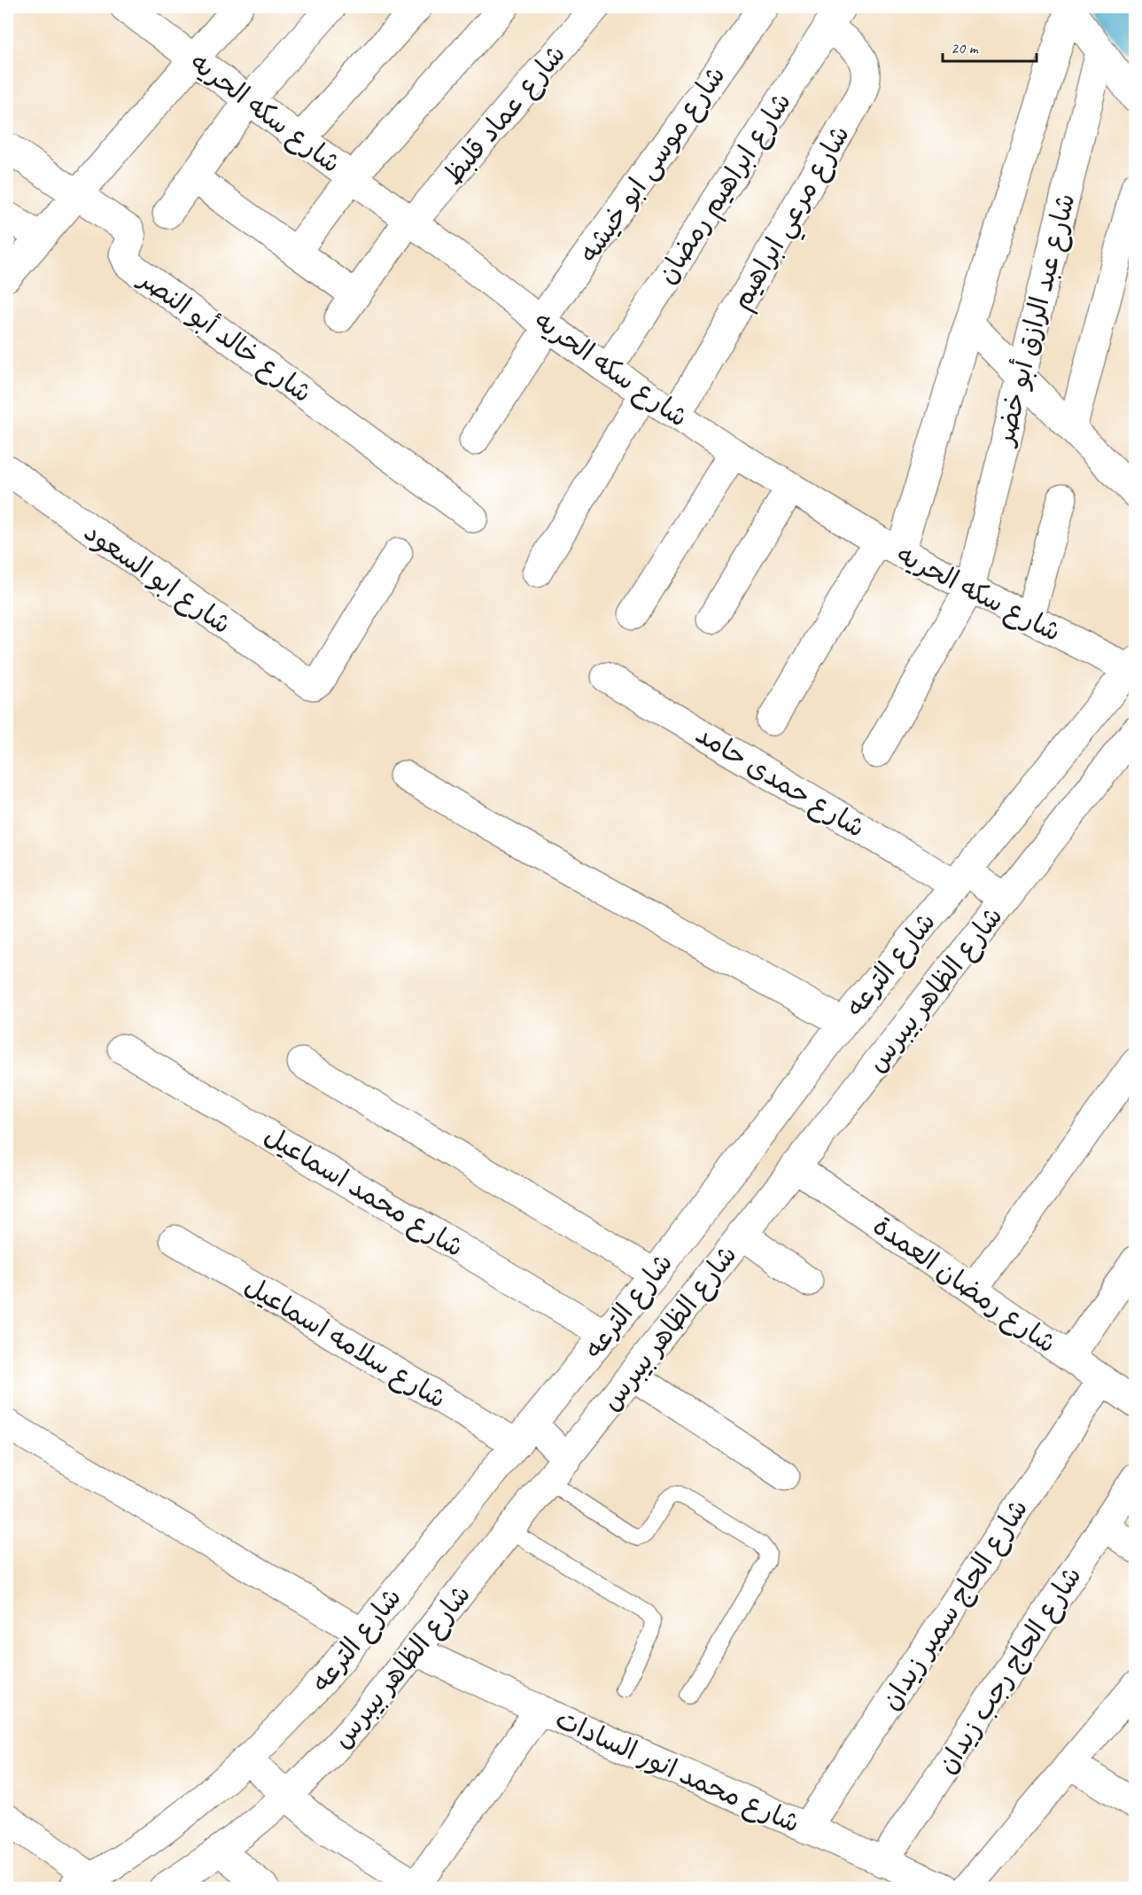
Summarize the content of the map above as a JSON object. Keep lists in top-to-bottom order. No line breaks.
{"streets":{"street":["شارع سكه الحريه","شارع عماد قلبظ","شارع موسى ابو خيشه","شارع ابراهيم رمضان","شارع مرعي ابراهيم","شارع عبد الرازق أبو خضر","شارع خالد أبو النصر","شارع ابو السعود","شارع حمدى حامد","شارع الترعه","شارع الظاهر بيبرس","شارع محمد اسماعيل","شارع رمضان العمدة","شارع سلامه اسماعيل","شارع الحاج سمير زيدان","شارع الحاج رجب زيدان","شارع محمد انور السادات"]},"crossings":[["شارع سكه الحريه","شارع عماد قلبظ"],["شارع سكه الحريه","شارع موسى ابو خيشه"],["شارع سكه الحريه","شارع ابراهيم رمضان"],["شارع سكه الحريه","شارع مرعي ابراهيم"],["شارع سكه الحريه","شارع عبد الرازق أبو خضر"],["شارع سكه الحريه","شارع الترعه"],["شارع ابراهيم رمضان","شارع مرعي ابراهيم"],["شارع حمدى حامد","شارع الترعه"],["شارع حمدى حامد","شارع الظاهر بيبرس"],["شارع الترعه","شارع محمد اسماعيل"],["شارع الترعه","شارع سلامه اسماعيل"],["شارع الظاهر بيبرس","شارع رمضان العمدة"],["شارع الظاهر بيبرس","شارع سلامه اسماعيل"],["شارع الظاهر بيبرس","شارع محمد انور السادات"],["شارع رمضان العمدة","شارع الحاج سمير زيدان"],["شارع الحاج سمير زيدان","شارع محمد انور السادات"],["شارع الحاج رجب زيدان","شارع محمد انور السادات"]],"scale_bar":"20 m"}
